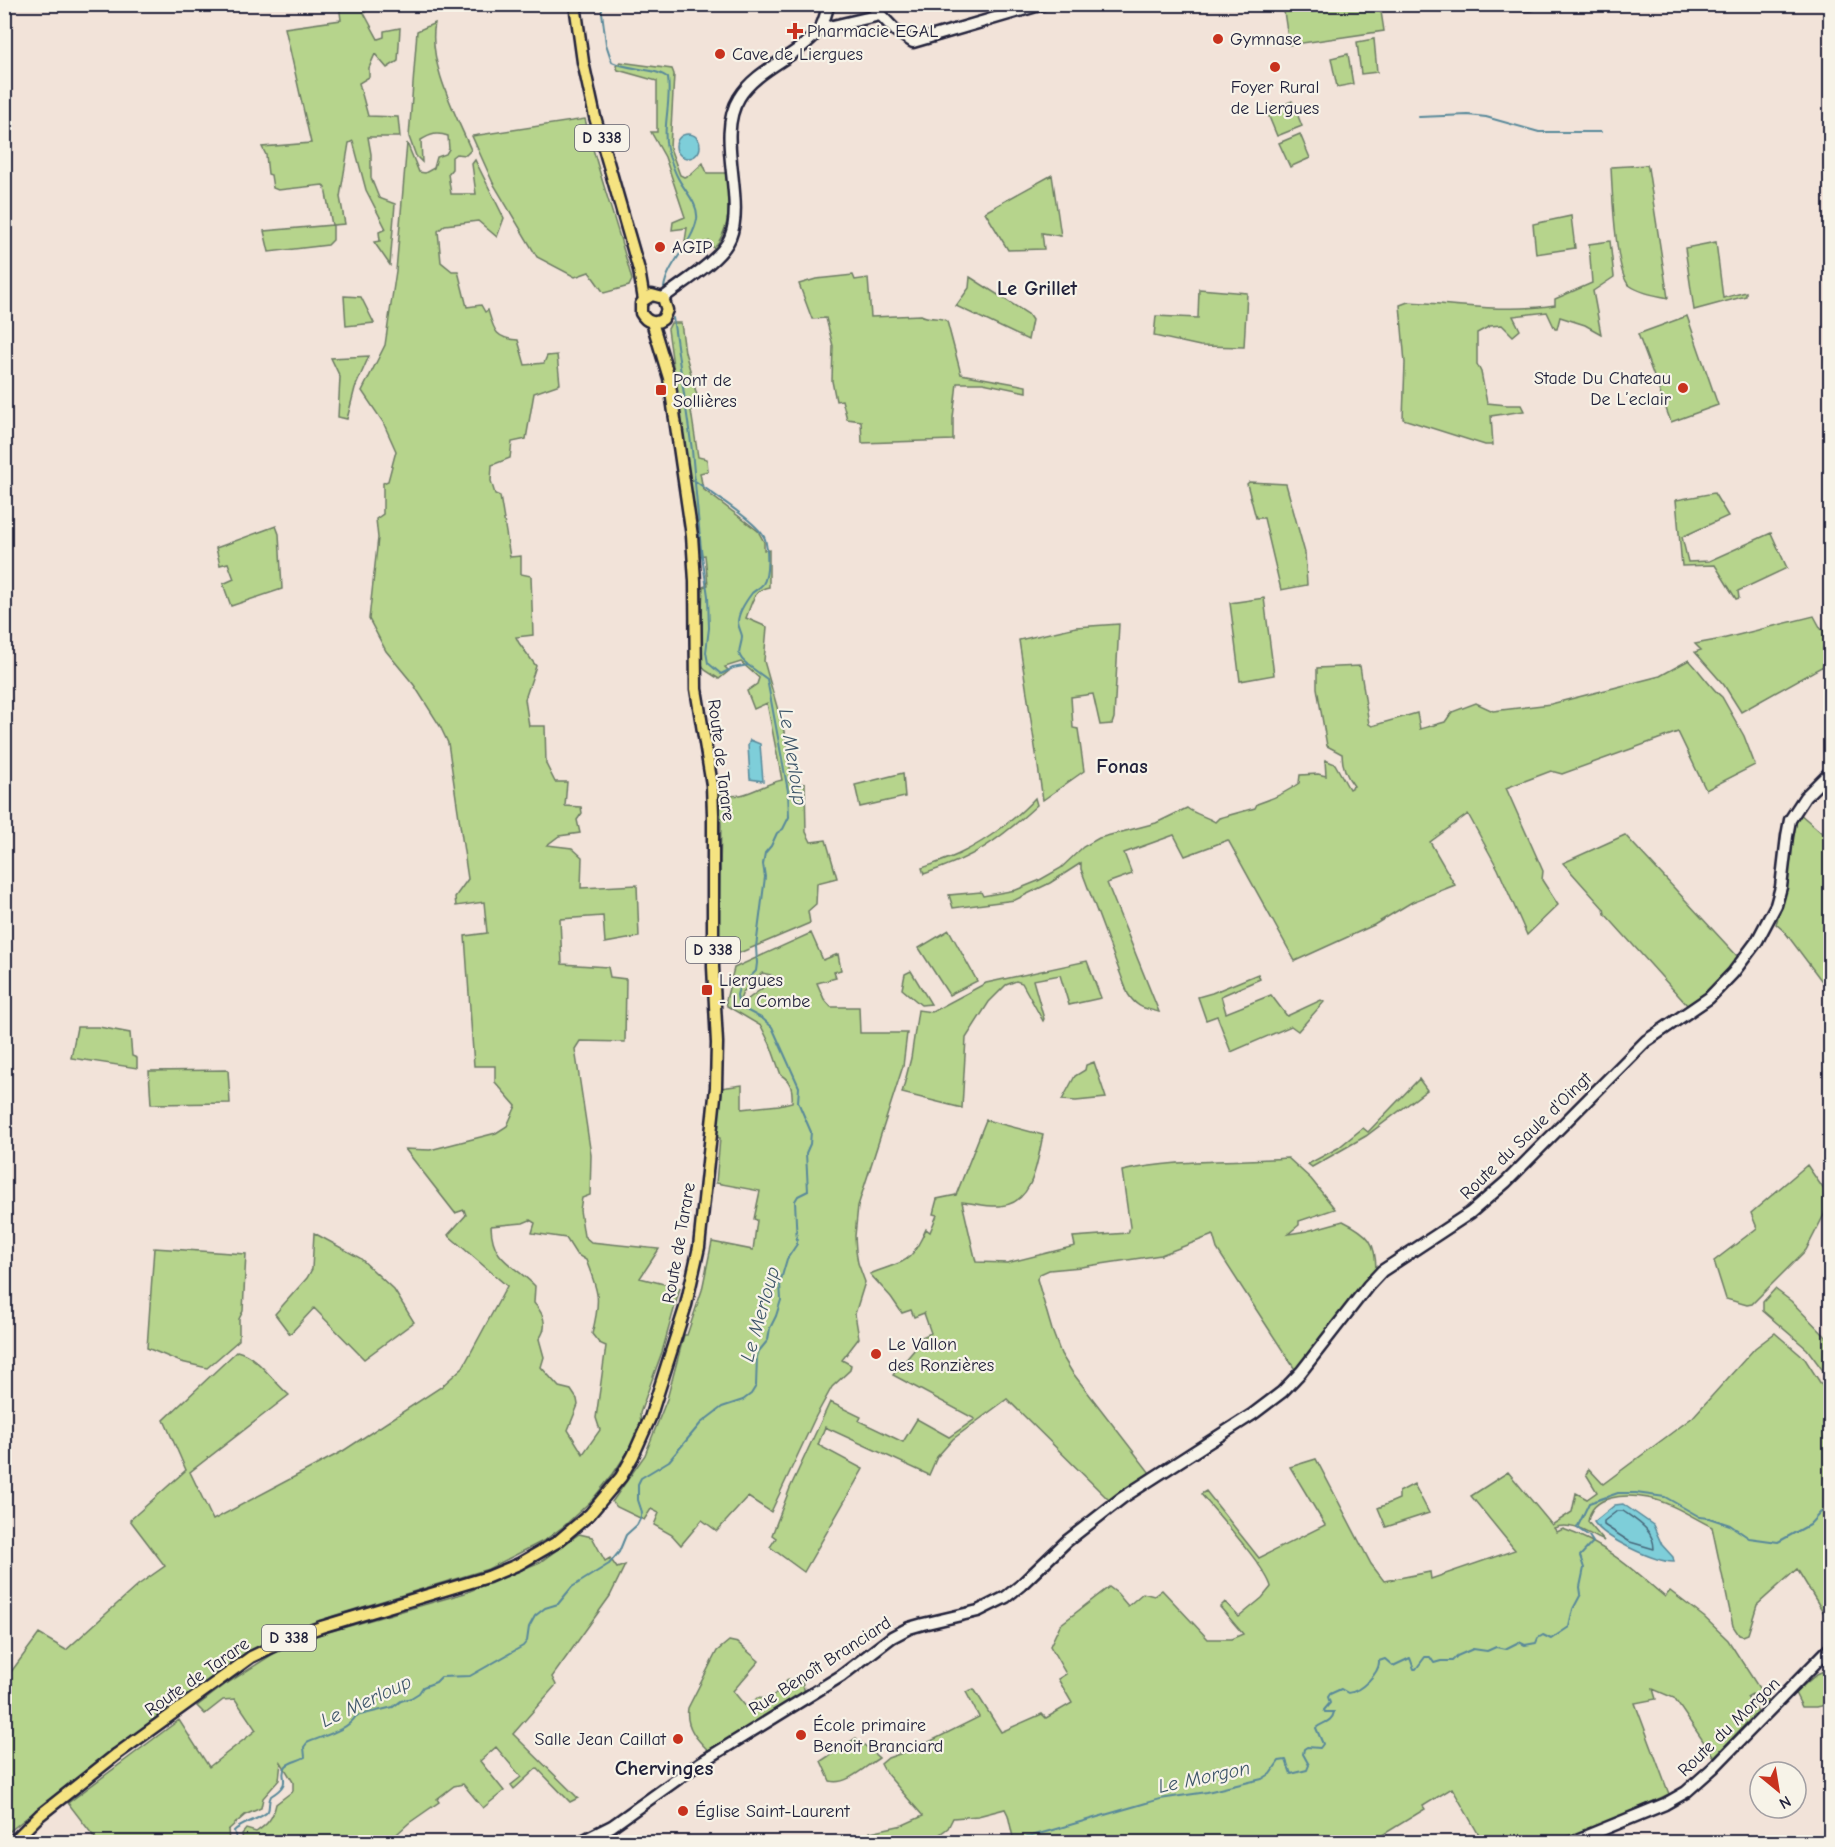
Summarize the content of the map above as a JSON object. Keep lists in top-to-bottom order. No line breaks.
{"streets":{"main road":["D 338","Route de Tarare"],"street":["Route du Saule d'Oingt","Rue Benoît Branciard","Route du Morgon"]},"crossings":[["D 338","Route de Tarare"],["Route du Saule d'Oingt","Rue Benoît Branciard"]],"districts":["Le Grillet","Fonas","Chervinges"],"water":["Le Merloup","Le Morgon"],"places":{"health":["Pharmacie EGAL"],"other":["Gymnase","Cave de Liergues","Foyer Rural de Liergues","AGIP","Stade Du Chateau De L’eclair","Le Vallon des Ronzières","École primaire Benoit Branciard","Salle Jean Caillat","Église Saint-Laurent"],"transit":["Pont de Sollières","Liergues - La Combe"]},"north":"bottom right"}
